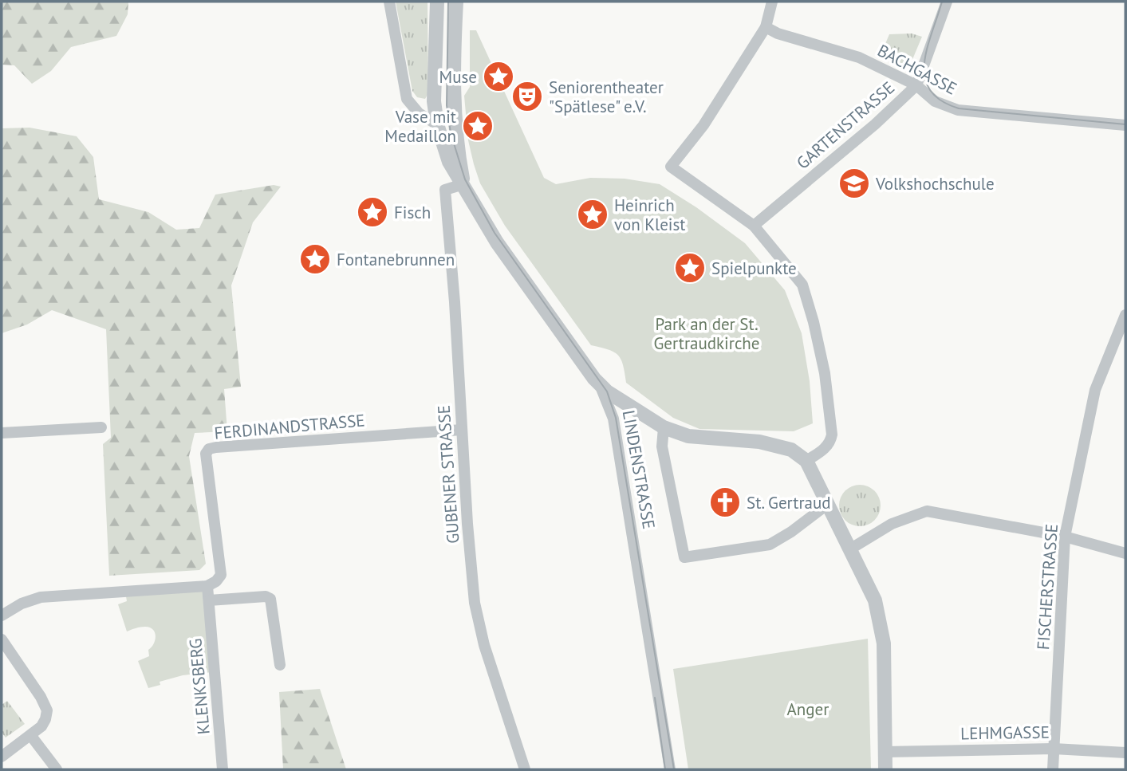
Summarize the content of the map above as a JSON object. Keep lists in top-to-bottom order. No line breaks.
{"streets":{"street":["BACHGASSE","GARTENSTRASSE","FERDINANDSTRASSE","LINDENSTRASSE","GUBENER STRASSE","FISCHERSTRASSE","KLENKSBERG","LEHMGASSE"]},"crossings":[["BACHGASSE","GARTENSTRASSE"],["FERDINANDSTRASSE","GUBENER STRASSE"],["FERDINANDSTRASSE","KLENKSBERG"],["LINDENSTRASSE","GUBENER STRASSE"],["FISCHERSTRASSE","LEHMGASSE"]],"parks":["Park an der St. Gertraudkirche","Anger"],"places":{"place":["Muse","Vase mit Medaillon","Fisch","Heinrich von Kleist","Fontanebrunnen","Spielpunkte"],"theatre":["Seniorentheater \"Spätlese\" e.V."],"school or university":["Volkshochschule"],"church":["St. Gertraud"]}}
